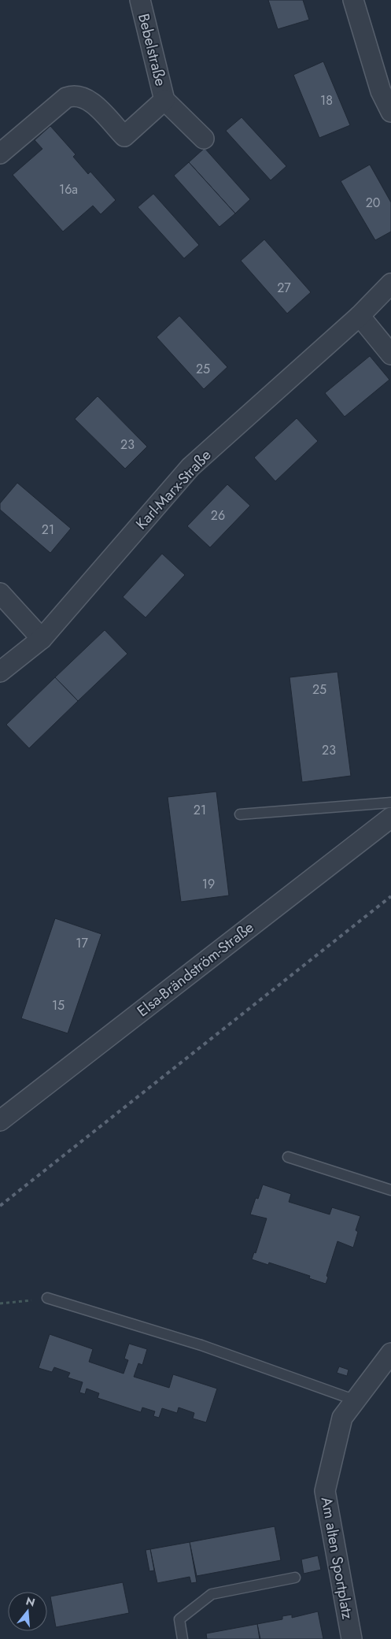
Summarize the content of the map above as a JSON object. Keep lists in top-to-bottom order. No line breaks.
{"streets":{"street":["Bebelstraße","Karl-Marx-Straße","Elsa-Brändström-Straße","Am alten Sportplatz"]},"house_numbers":["18","16a","20","27","25","23","26","21","25","23","21","19","17","15"],"north":"top"}
